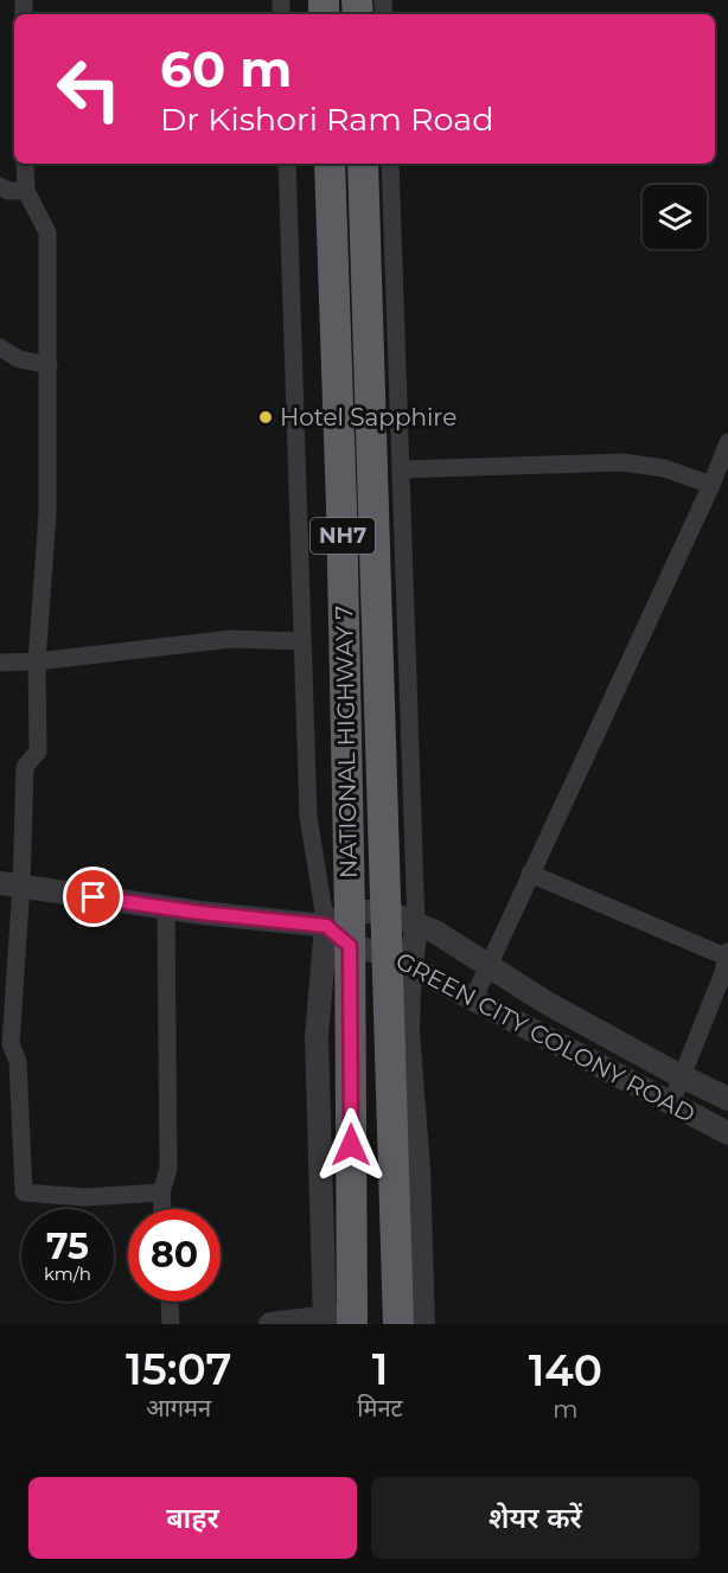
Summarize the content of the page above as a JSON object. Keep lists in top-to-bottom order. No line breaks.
{"streets":{"highway":["NH7","NATIONAL HIGHWAY 7"],"street":["GREEN CITY COLONY ROAD"]},"crossings":[["NH7","GREEN CITY COLONY ROAD"],["NATIONAL HIGHWAY 7","GREEN CITY COLONY ROAD"]],"places":["Hotel Sapphire"],"page":{"turn":["60 m","Dr Kishori Ram Road"],"speed":"75 km/h","limit":"80","eta":["15:07","आगमन","1","मिनट","140","m"],"buttons":["बाहर","शेयर करें"]}}
